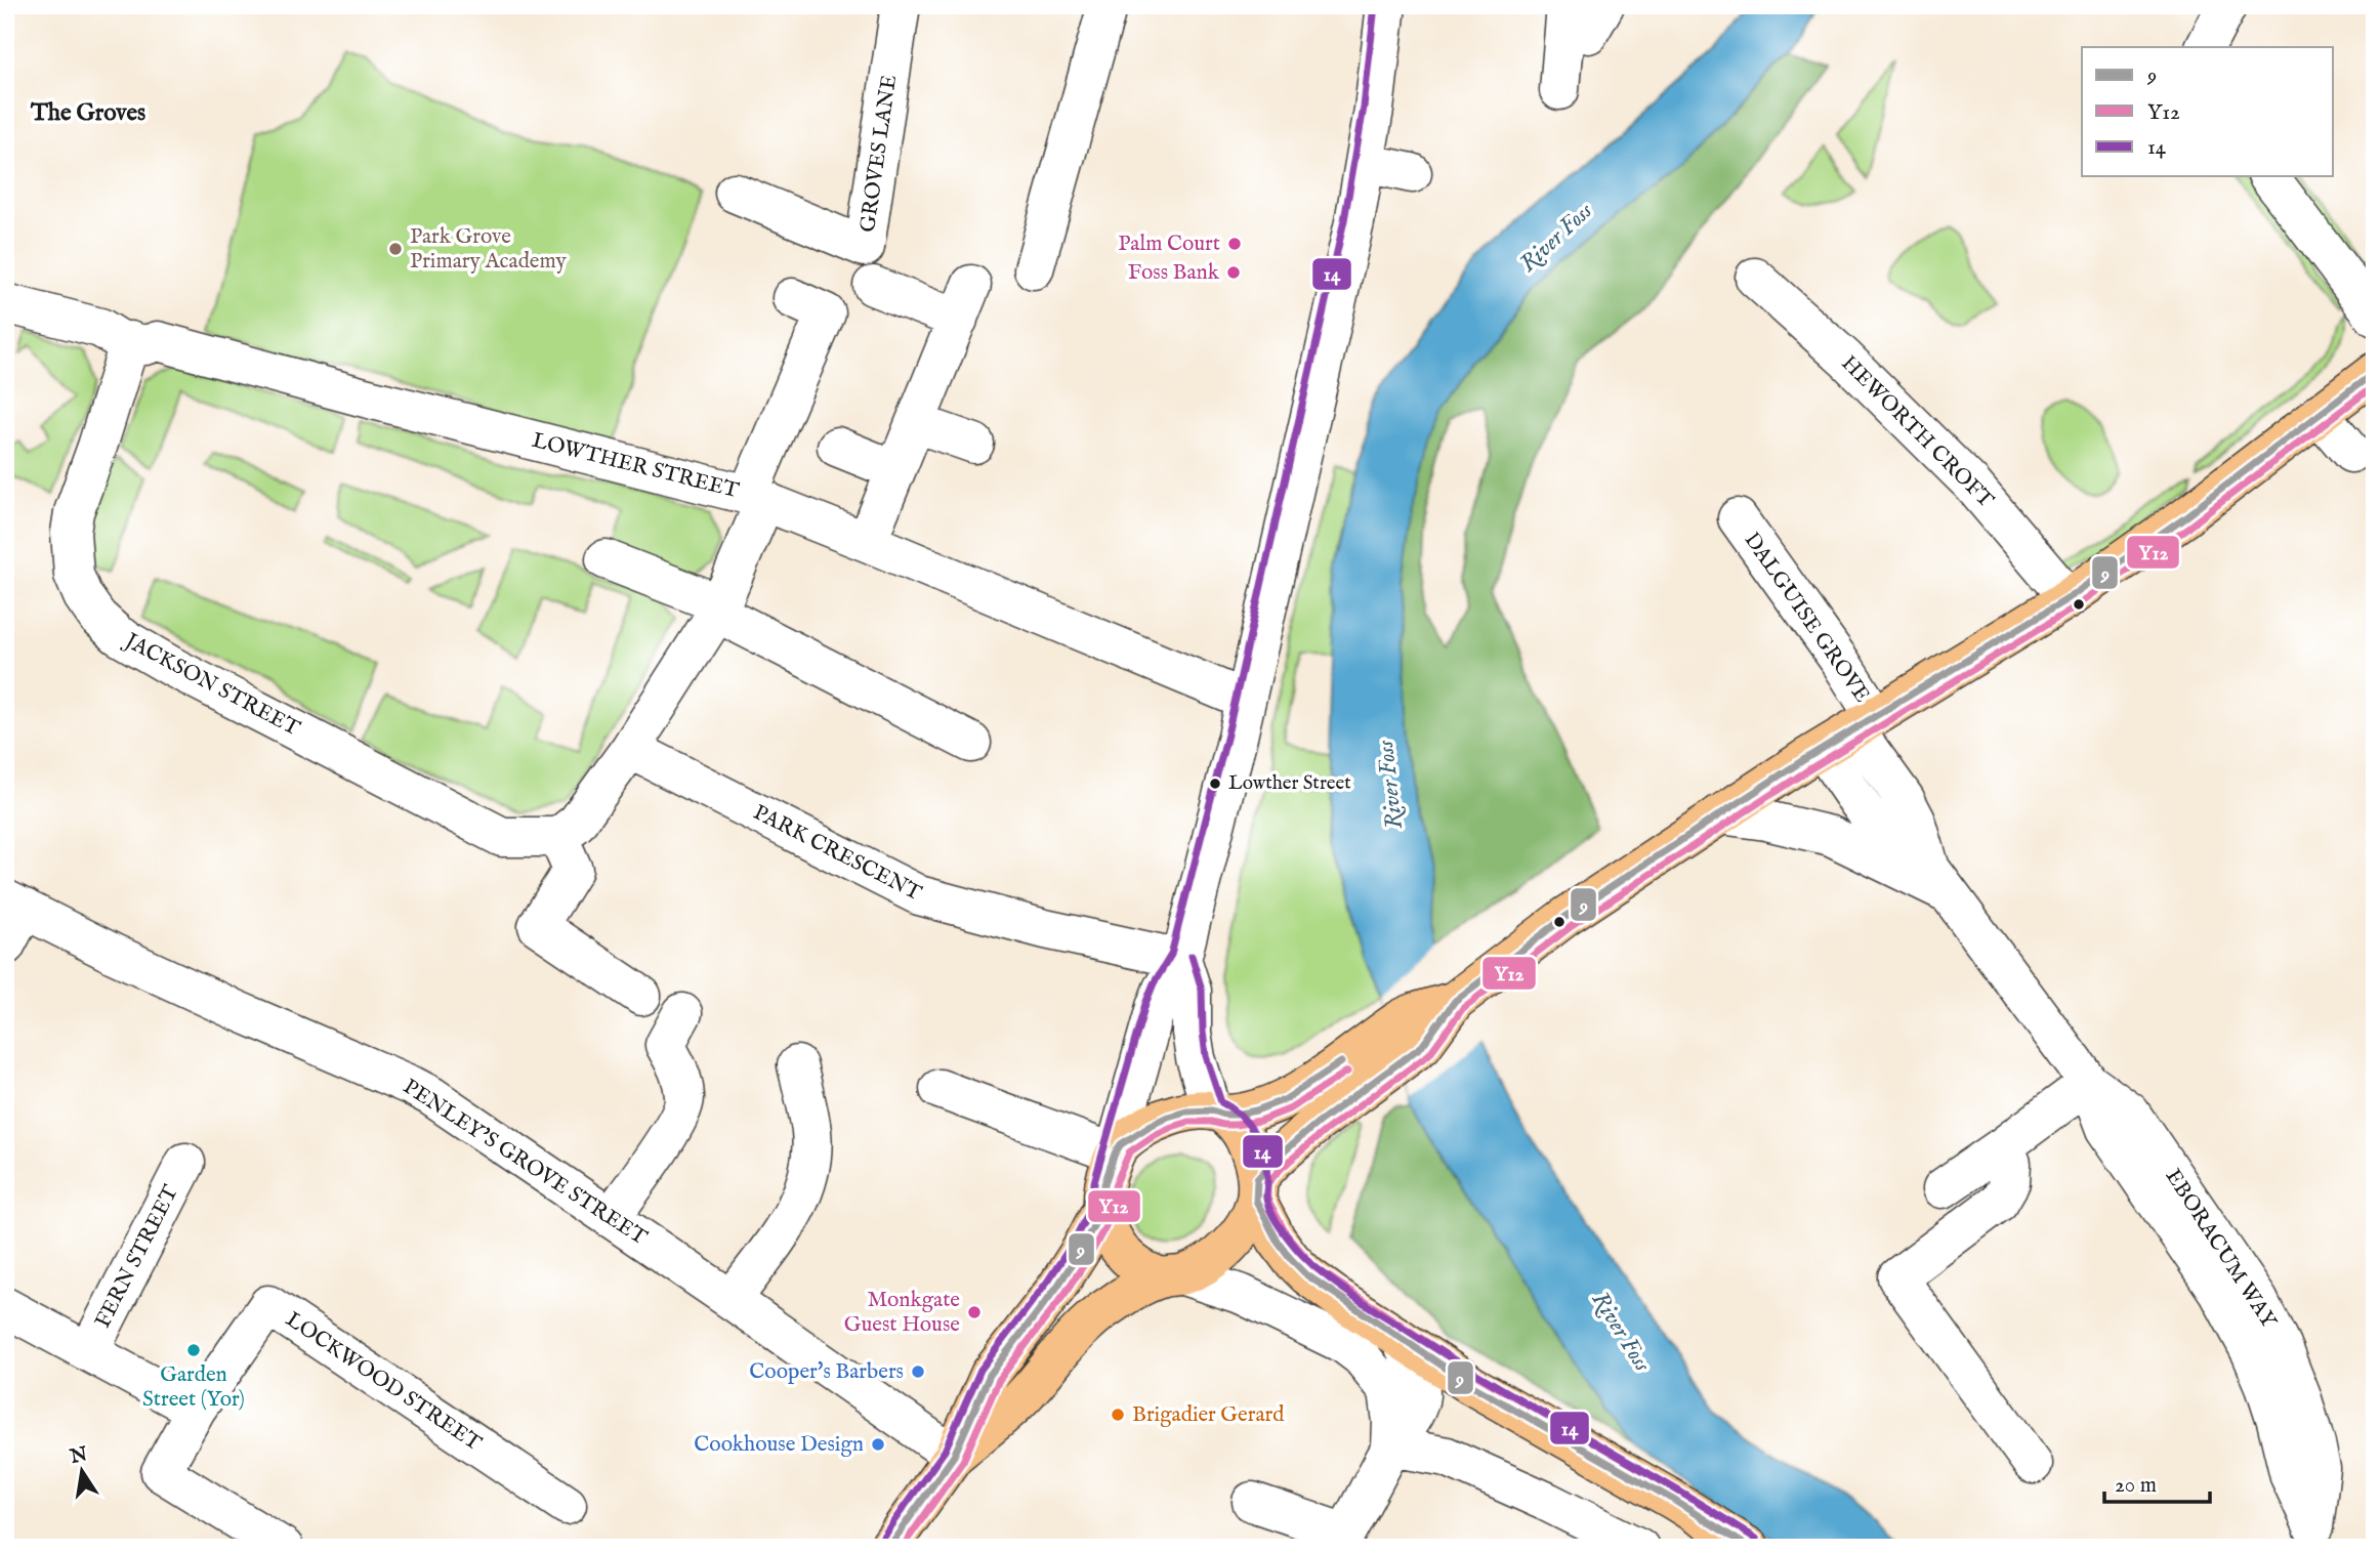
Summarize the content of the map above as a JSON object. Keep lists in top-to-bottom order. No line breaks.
{"streets":{"street":["GROVES LANE","HEWORTH CROFT","LOWTHER STREET","DALGUISE GROVE","JACKSON STREET","PARK CRESCENT","PENLEY'S GROVE STREET","EBORACUM WAY","FERN STREET","LOCKWOOD STREET"]},"crossings":[["LOWTHER STREET","JACKSON STREET"],["DALGUISE GROVE","EBORACUM WAY"]],"districts":["The Groves"],"water":["River Foss"],"places":["Palm Court","Park Grove Primary Academy","Foss Bank","Lowther Street","Monkgate Guest House","Garden Street (Yor)","Cooper's Barbers","Brigadier Gerard","Cookhouse Design"],"lines":["transit line 14","transit line 9","transit line Y12"],"legend":["9","Y12","14"],"scale_bar":"20 m","north":"top"}
